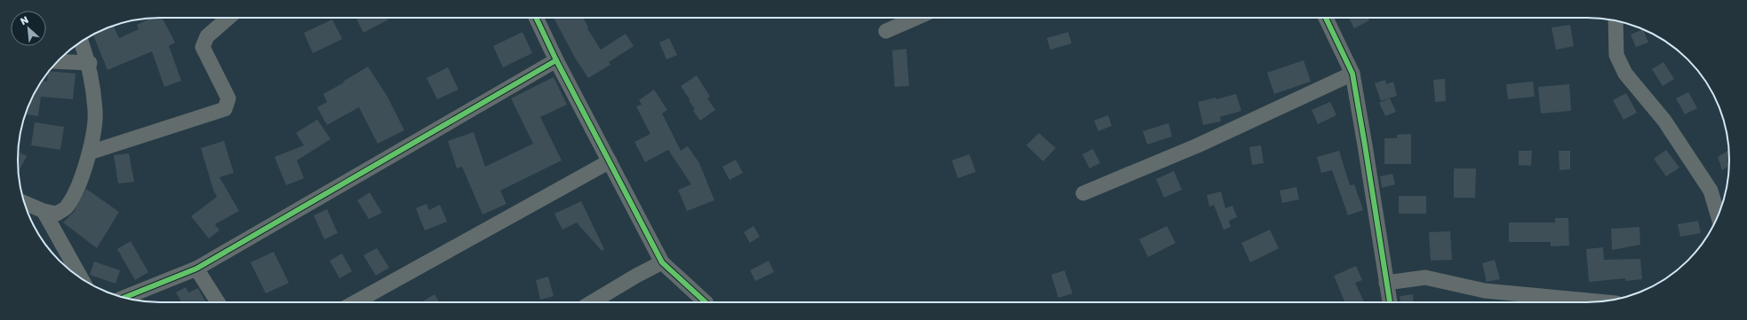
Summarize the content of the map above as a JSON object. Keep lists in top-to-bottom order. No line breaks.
{"north":"top left"}
